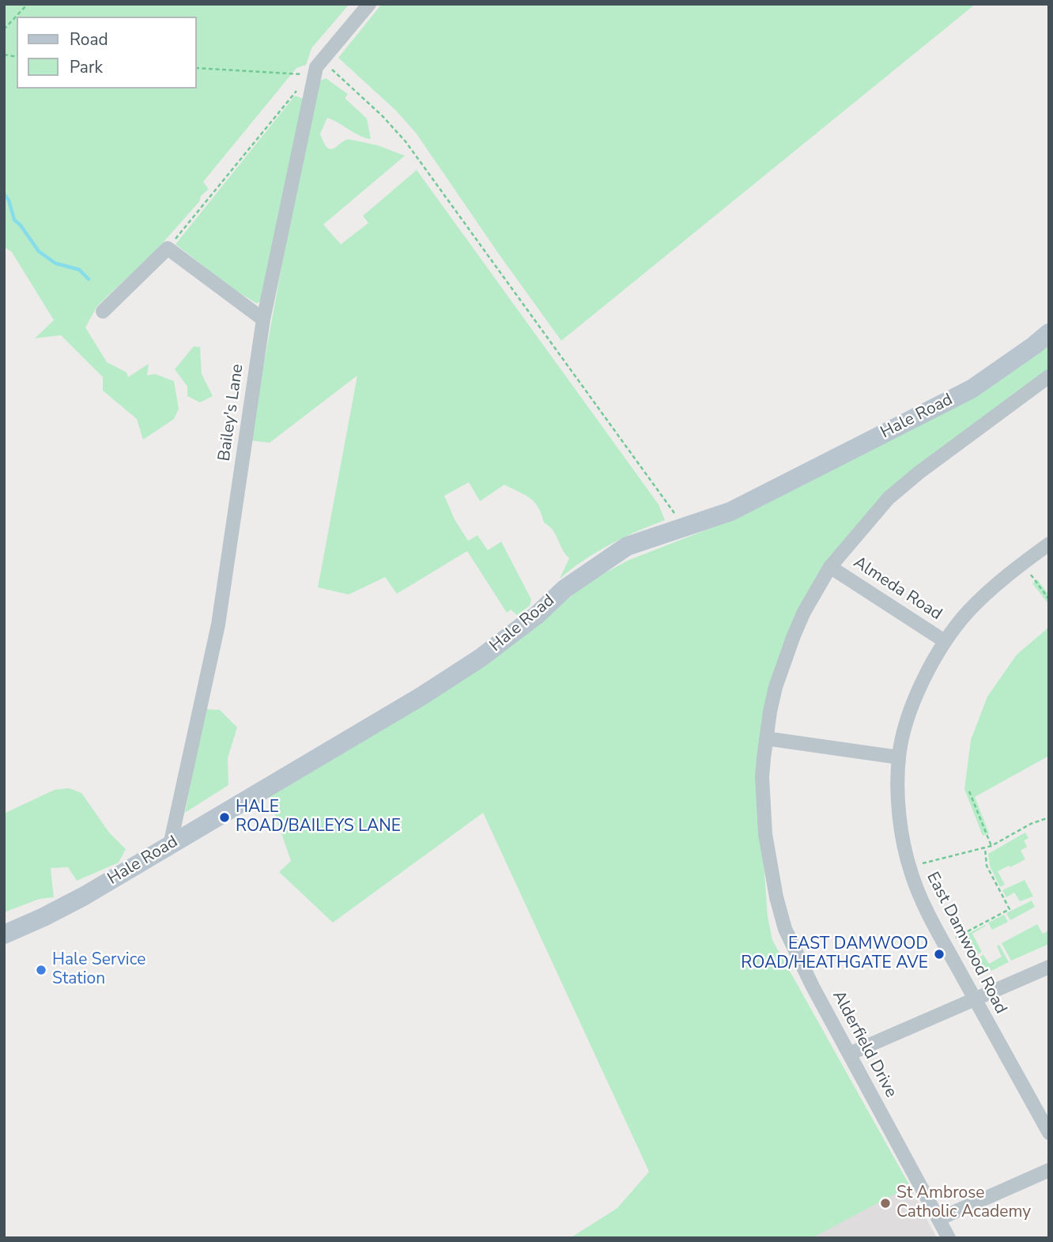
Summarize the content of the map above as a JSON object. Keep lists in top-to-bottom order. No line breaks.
{"streets":{"street":["Bailey's Lane","Hale Road","Almeda Road","East Damwood Road","Alderfield Drive"]},"crossings":[["Bailey's Lane","Hale Road"],["Almeda Road","East Damwood Road"],["Almeda Road","Alderfield Drive"]],"places":["HALE ROAD/BAILEYS LANE","EAST DAMWOOD ROAD/HEATHGATE AVE","Hale Service Station","St Ambrose Catholic Academy"],"legend":["Road","Park"]}
